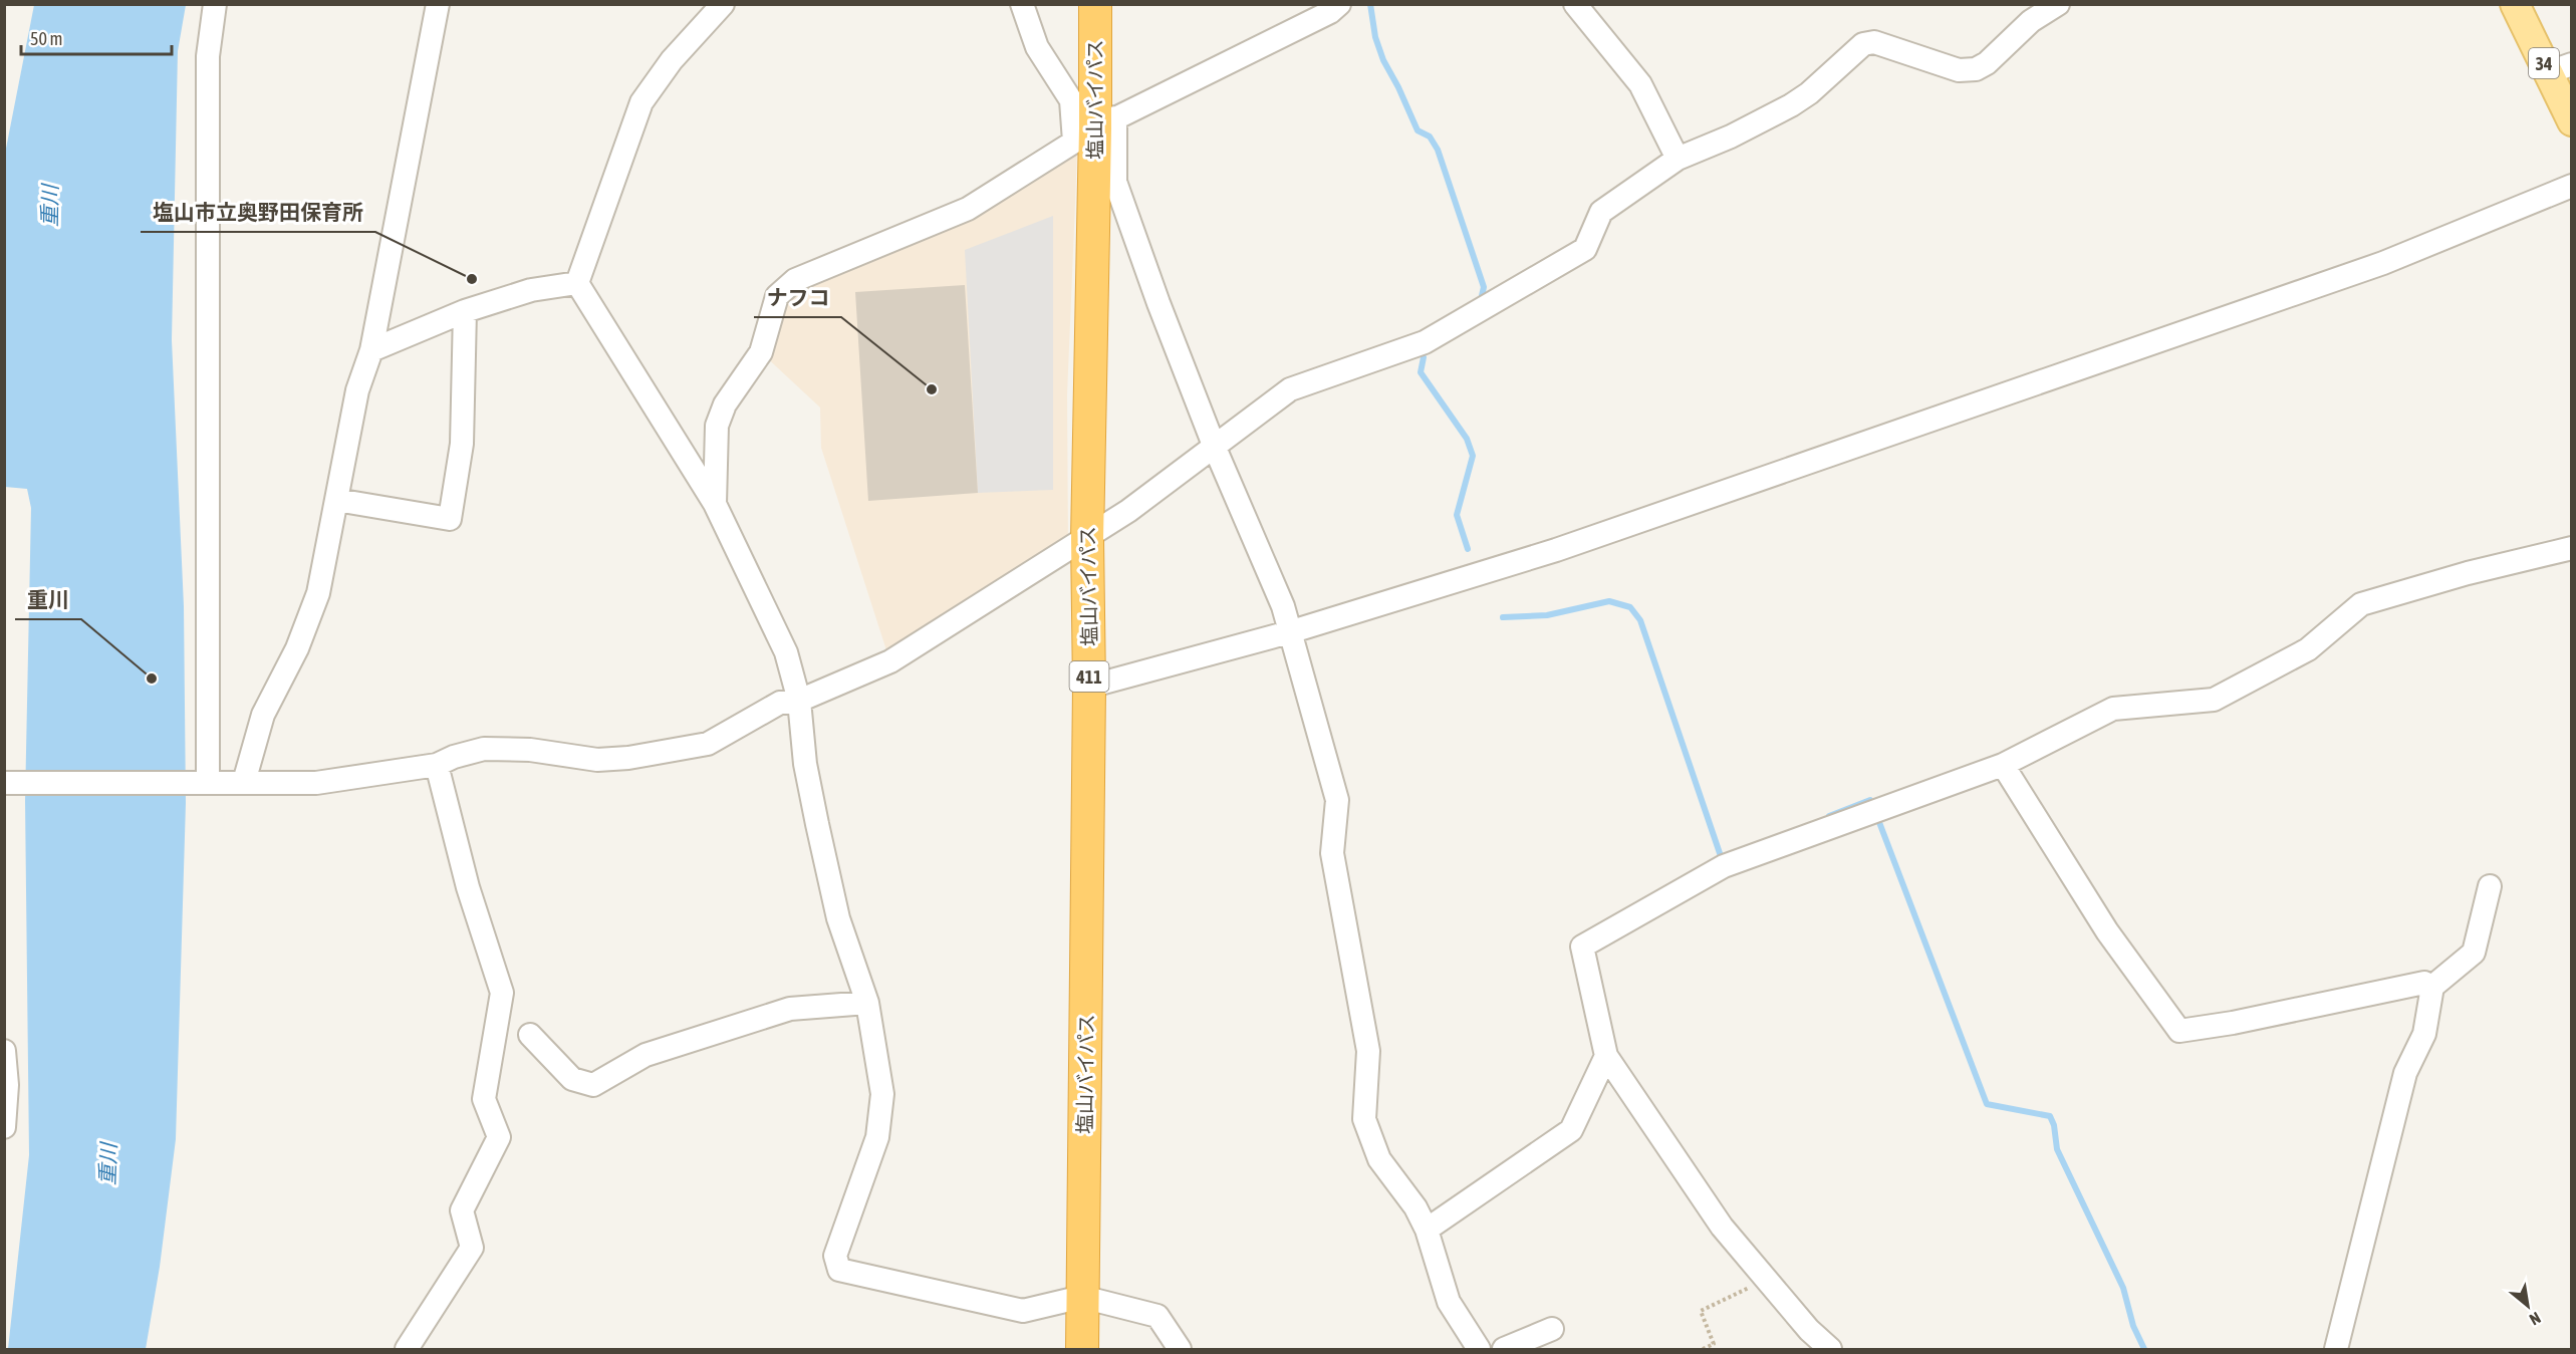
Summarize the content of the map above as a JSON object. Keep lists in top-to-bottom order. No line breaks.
{"streets":{"highway":["塩山バイパス","411"],"main road":["34"]},"water":["重川"],"places":["塩山市立奥野田保育所","ナフコ","重川"],"scale_bar":"50 m","north":"bottom right"}
